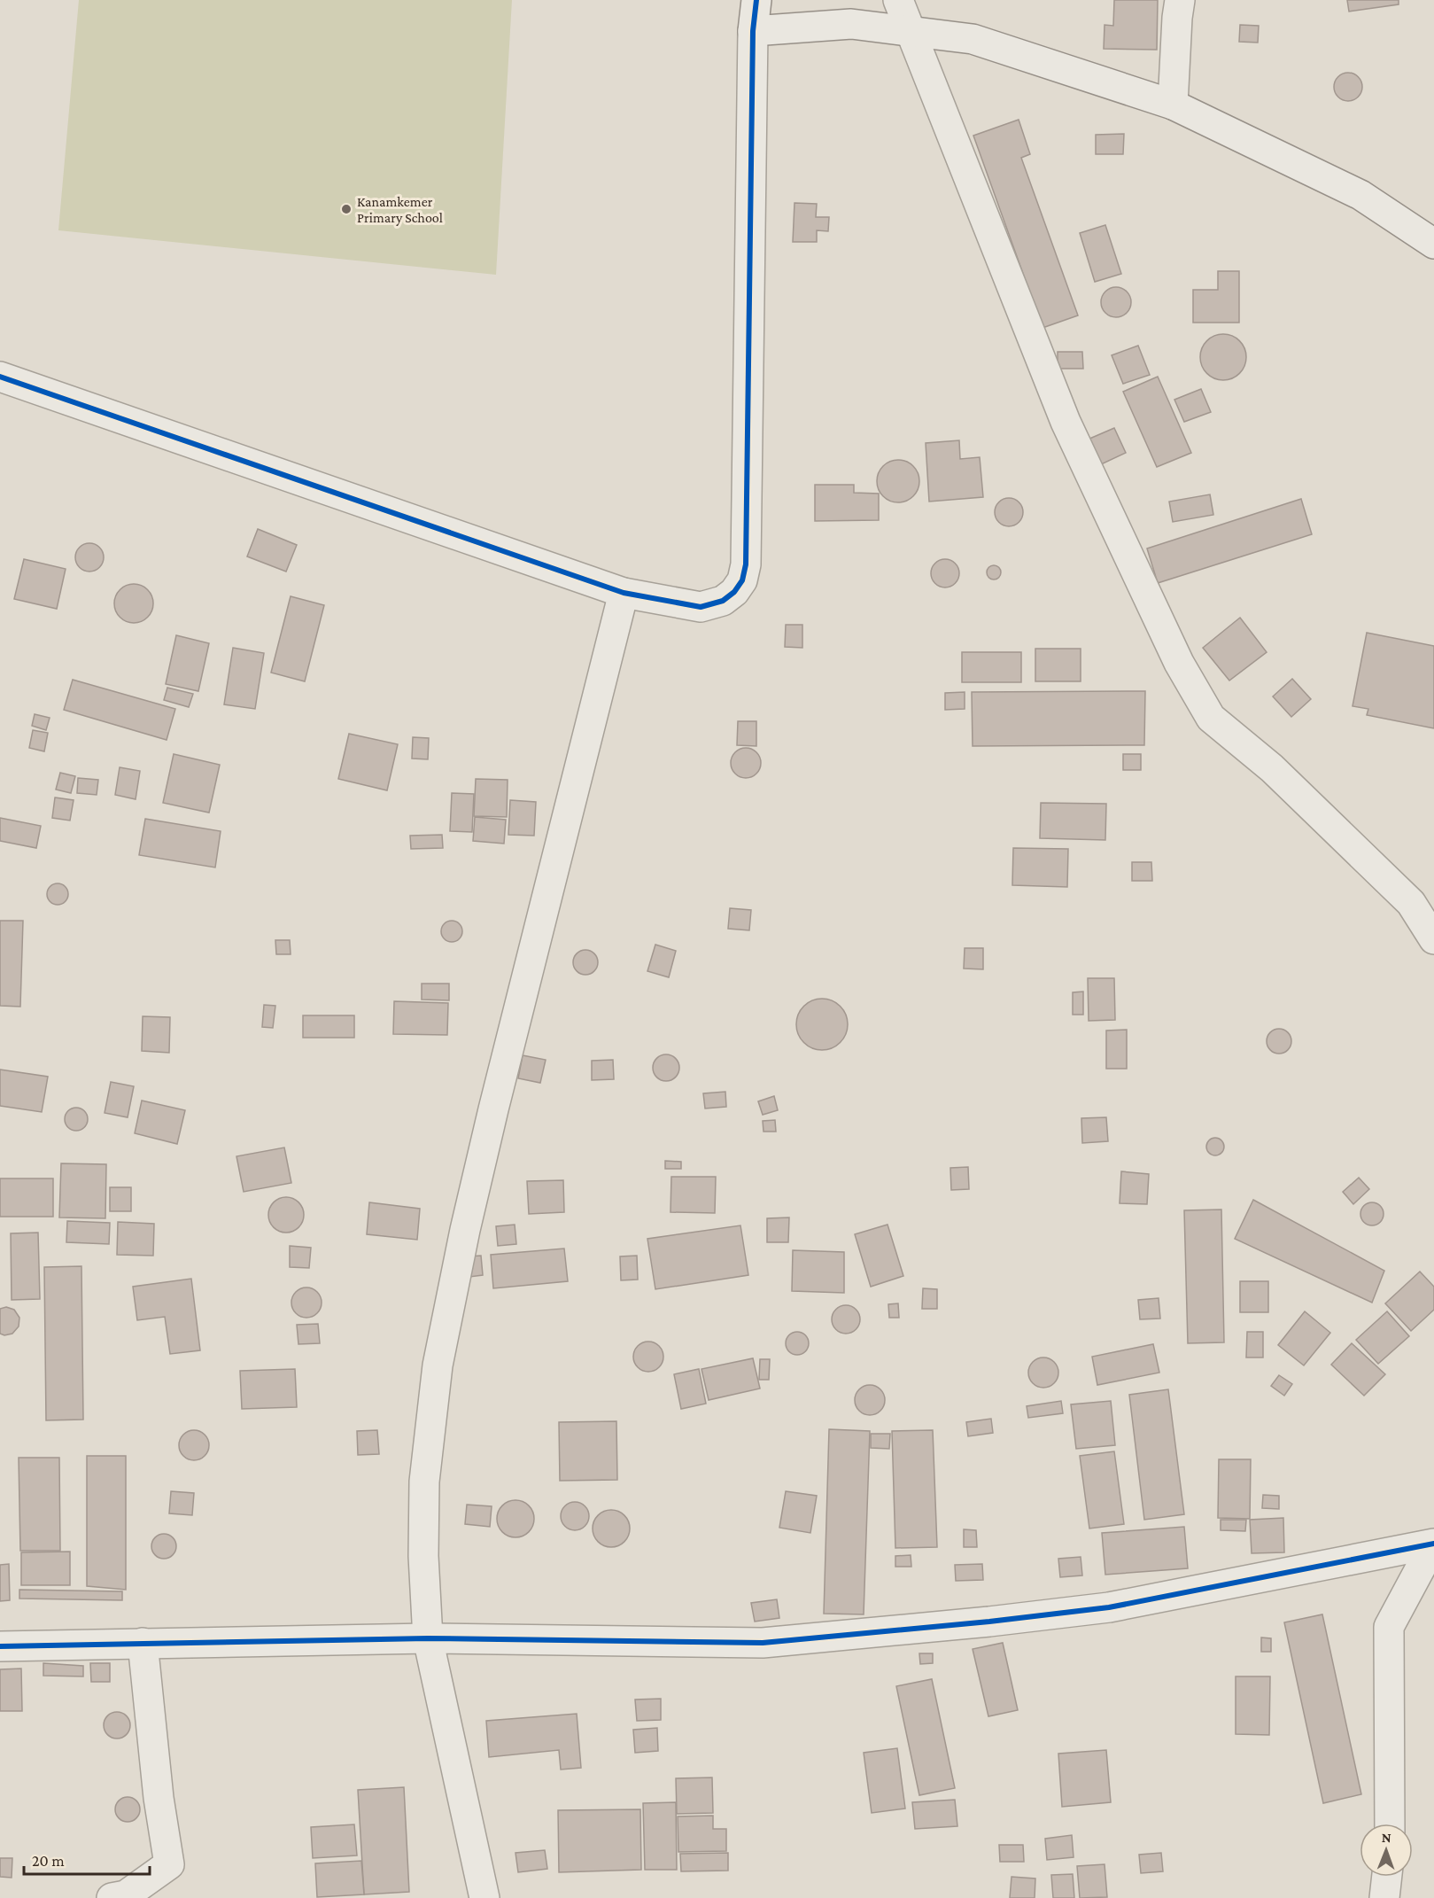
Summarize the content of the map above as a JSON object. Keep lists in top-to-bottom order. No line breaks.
{"places":["Kanamkemer Primary School"],"scale_bar":"20 m","north":"top"}
